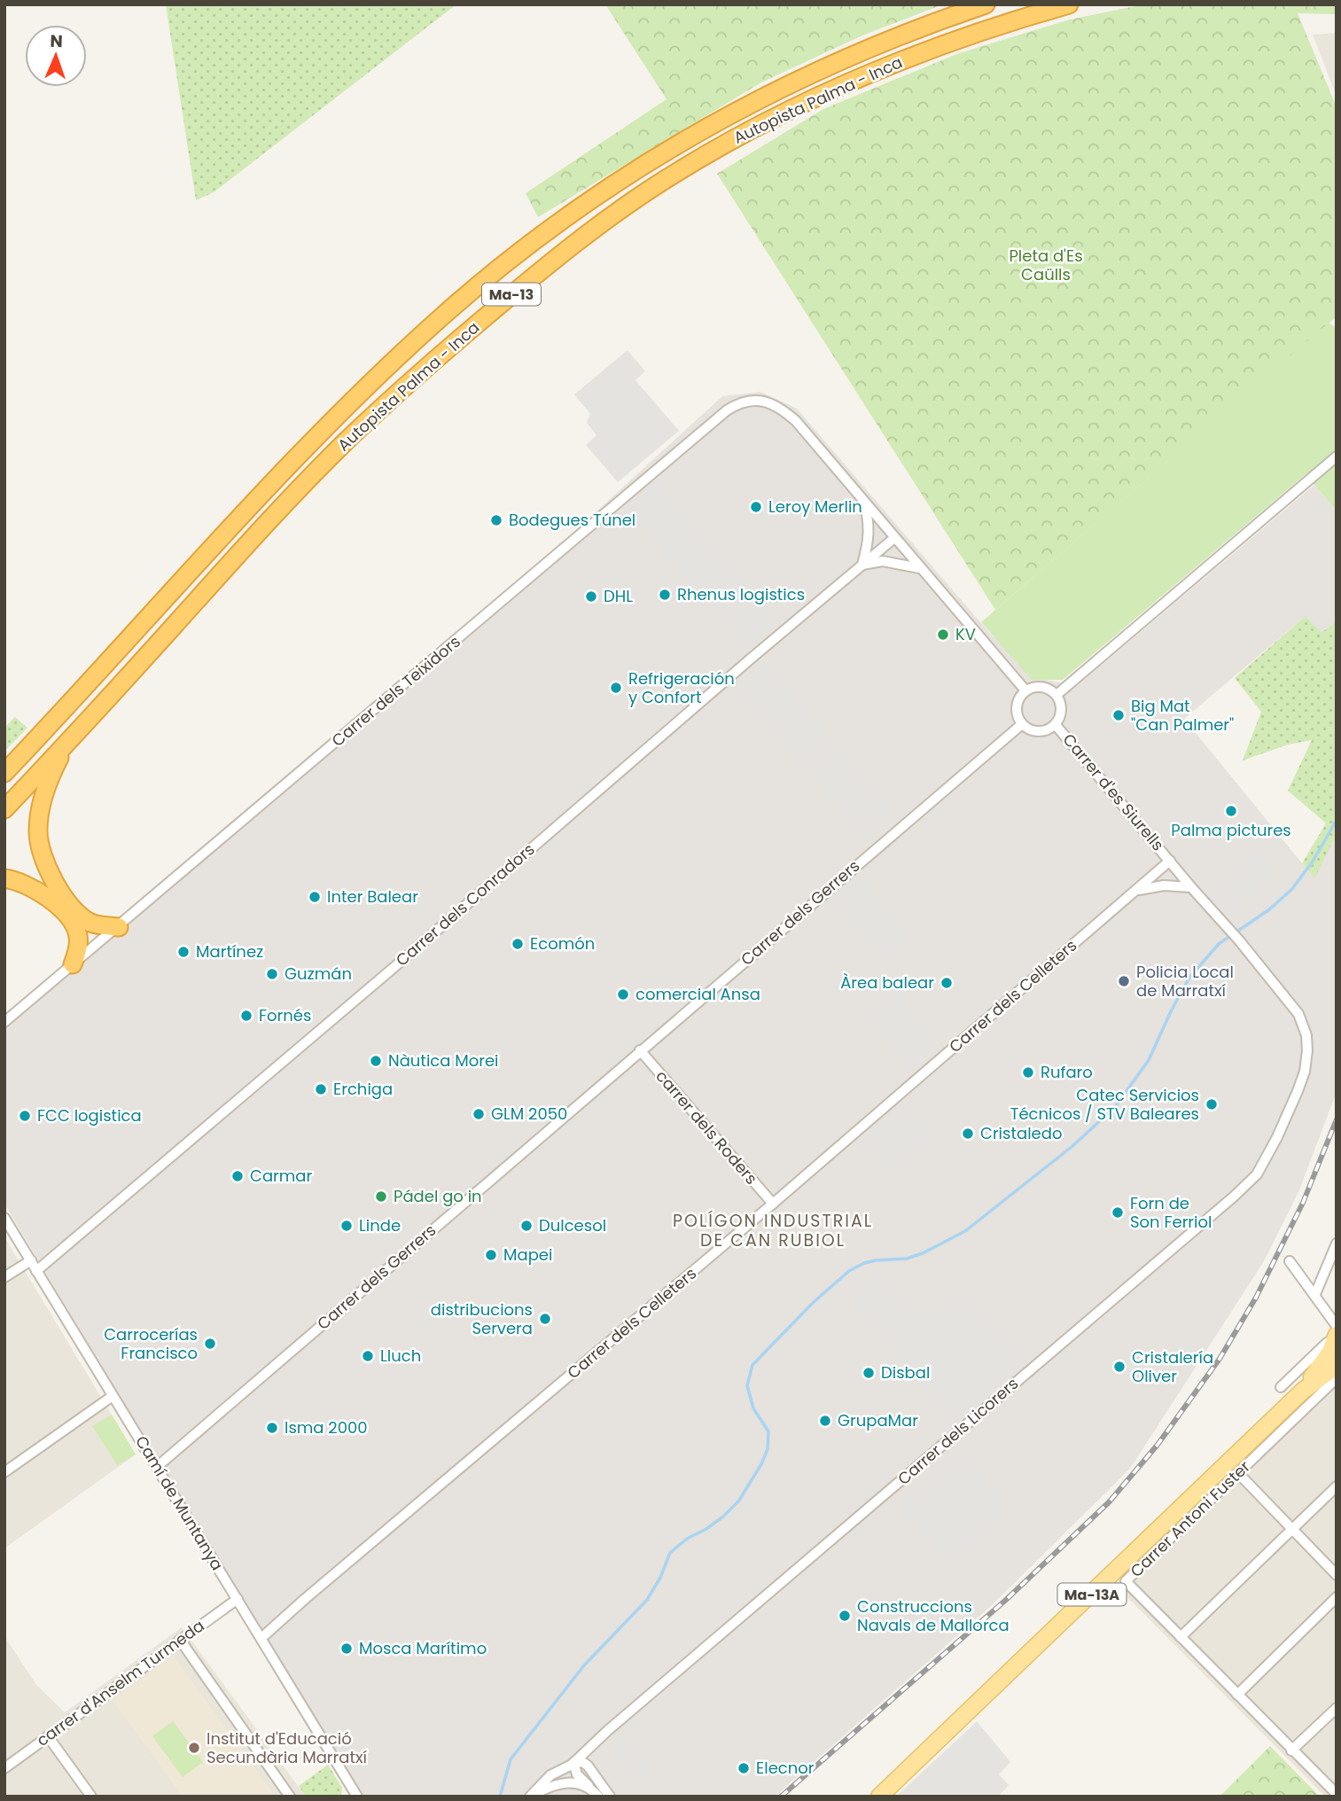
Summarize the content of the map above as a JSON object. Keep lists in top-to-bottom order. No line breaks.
{"streets":{"highway":["Autopista Palma - Inca","Ma-13"],"main road":["Ma-13A"],"street":["Carrer dels Teixidors","Carrer d'es Siurells","Carrer dels Conradors","Carrer dels Gerrers","Carrer dels Celleters","carrer dels Roders","Carrer dels Licorers","Camí de Muntanya","Carrer Antoni Fuster","carrer d'Anselm Turmeda"]},"crossings":[["Carrer dels Teixidors","Carrer d'es Siurells"],["Carrer dels Teixidors","Carrer dels Conradors"],["Carrer dels Teixidors","Carrer dels Gerrers"],["Carrer d'es Siurells","Carrer dels Gerrers"],["Carrer d'es Siurells","Carrer dels Celleters"],["Carrer d'es Siurells","Carrer dels Licorers"],["Carrer dels Conradors","Camí de Muntanya"],["Carrer dels Gerrers","carrer dels Roders"],["Carrer dels Gerrers","Camí de Muntanya"],["Carrer dels Celleters","carrer dels Roders"],["Carrer dels Celleters","Camí de Muntanya"],["Camí de Muntanya","carrer d'Anselm Turmeda"]],"districts":["POLÍGON INDUSTRIAL DE CAN RUBIOL"],"parks":["Pleta d'Es Caülls"],"places":["Leroy Merlin","Bodegues Túnel","Rhenus logistics","DHL","KV","Refrigeración y Confort","Big Mat \"Can Palmer\"","Palma pictures","Inter Balear","Ecomón","Martínez","Guzmán","Policia Local de Marratxí","Àrea balear","comercial Ansa","Fornés","Nàutica Morei","Rufaro","Erchiga","Catec Servicios Técnicos / STV Baleares","GLM 2050","FCC logistica","Cristaledo","Carmar","Pádel go in","Forn de Son Ferriol","Linde","Dulcesol","Mapei","distribucions Servera","Carrocerías Francisco","Lluch","Cristalería Oliver","Disbal","GrupaMar","Isma 2000","Construccions Navals de Mallorca","Mosca Marítimo","Institut d'Educació Secundària Marratxí","Elecnor"],"north":"top"}
